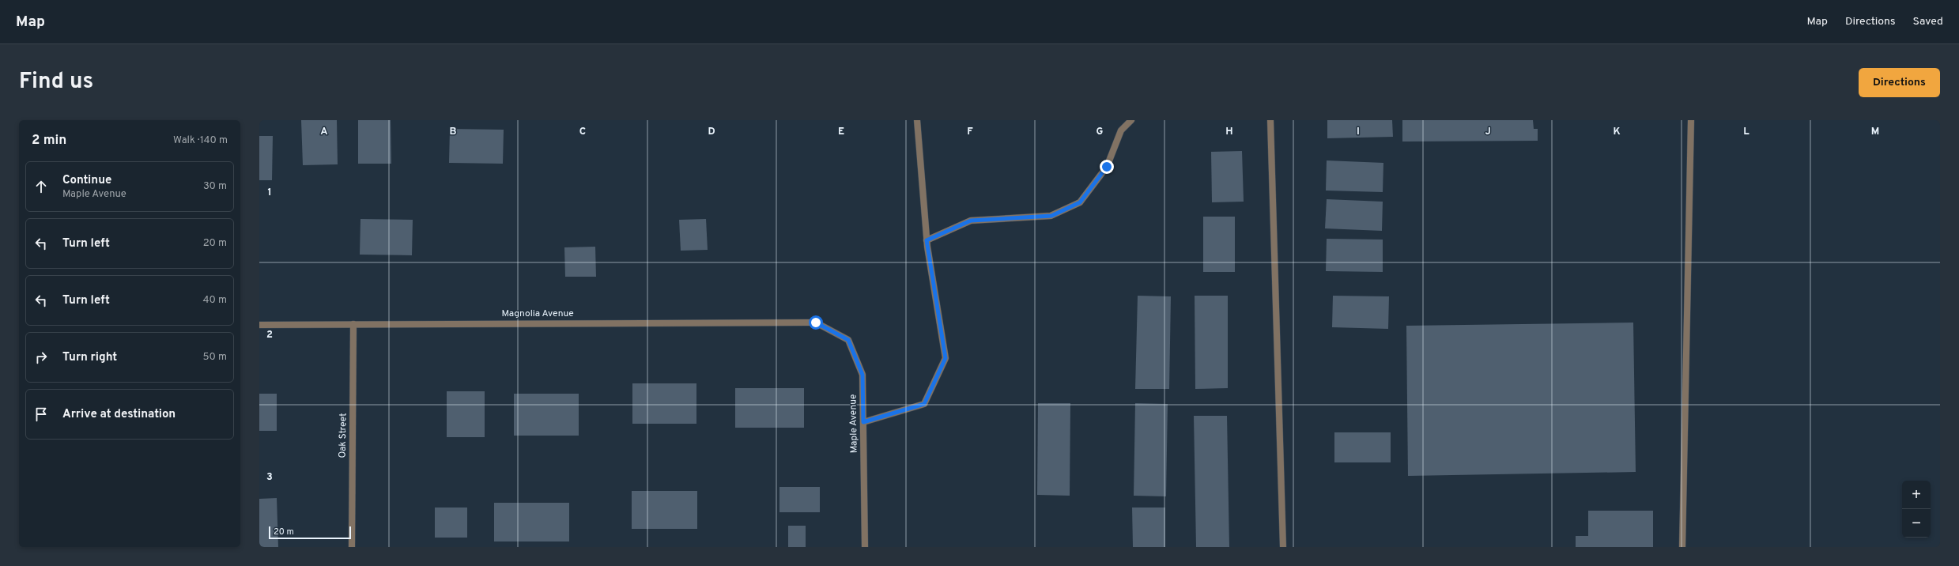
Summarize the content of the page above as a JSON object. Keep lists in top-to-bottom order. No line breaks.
{"streets":{"street":["Magnolia Avenue","Maple Avenue","Oak Street"]},"crossings":[["Magnolia Avenue","Maple Avenue"],["Magnolia Avenue","Oak Street"]],"scale_bar":"20 m","page":{"header":"Map","nav":["Map","Directions","Saved"],"title":"Find us","buttons":"Directions","heading":["2 min","Walk · 140 m"],"list":[["Continue","Maple Avenue","30 m"],["Turn left","20 m"],["Turn left","40 m"],["Turn right","50 m"],"Arrive at destination"],"map_buttons":["+","−"],"scale":"20 m"},"grid":{"columns":["A","B","C","D","E","F","G","H","I","J","K","L","M"],"rows":["1","2","3"]}}
